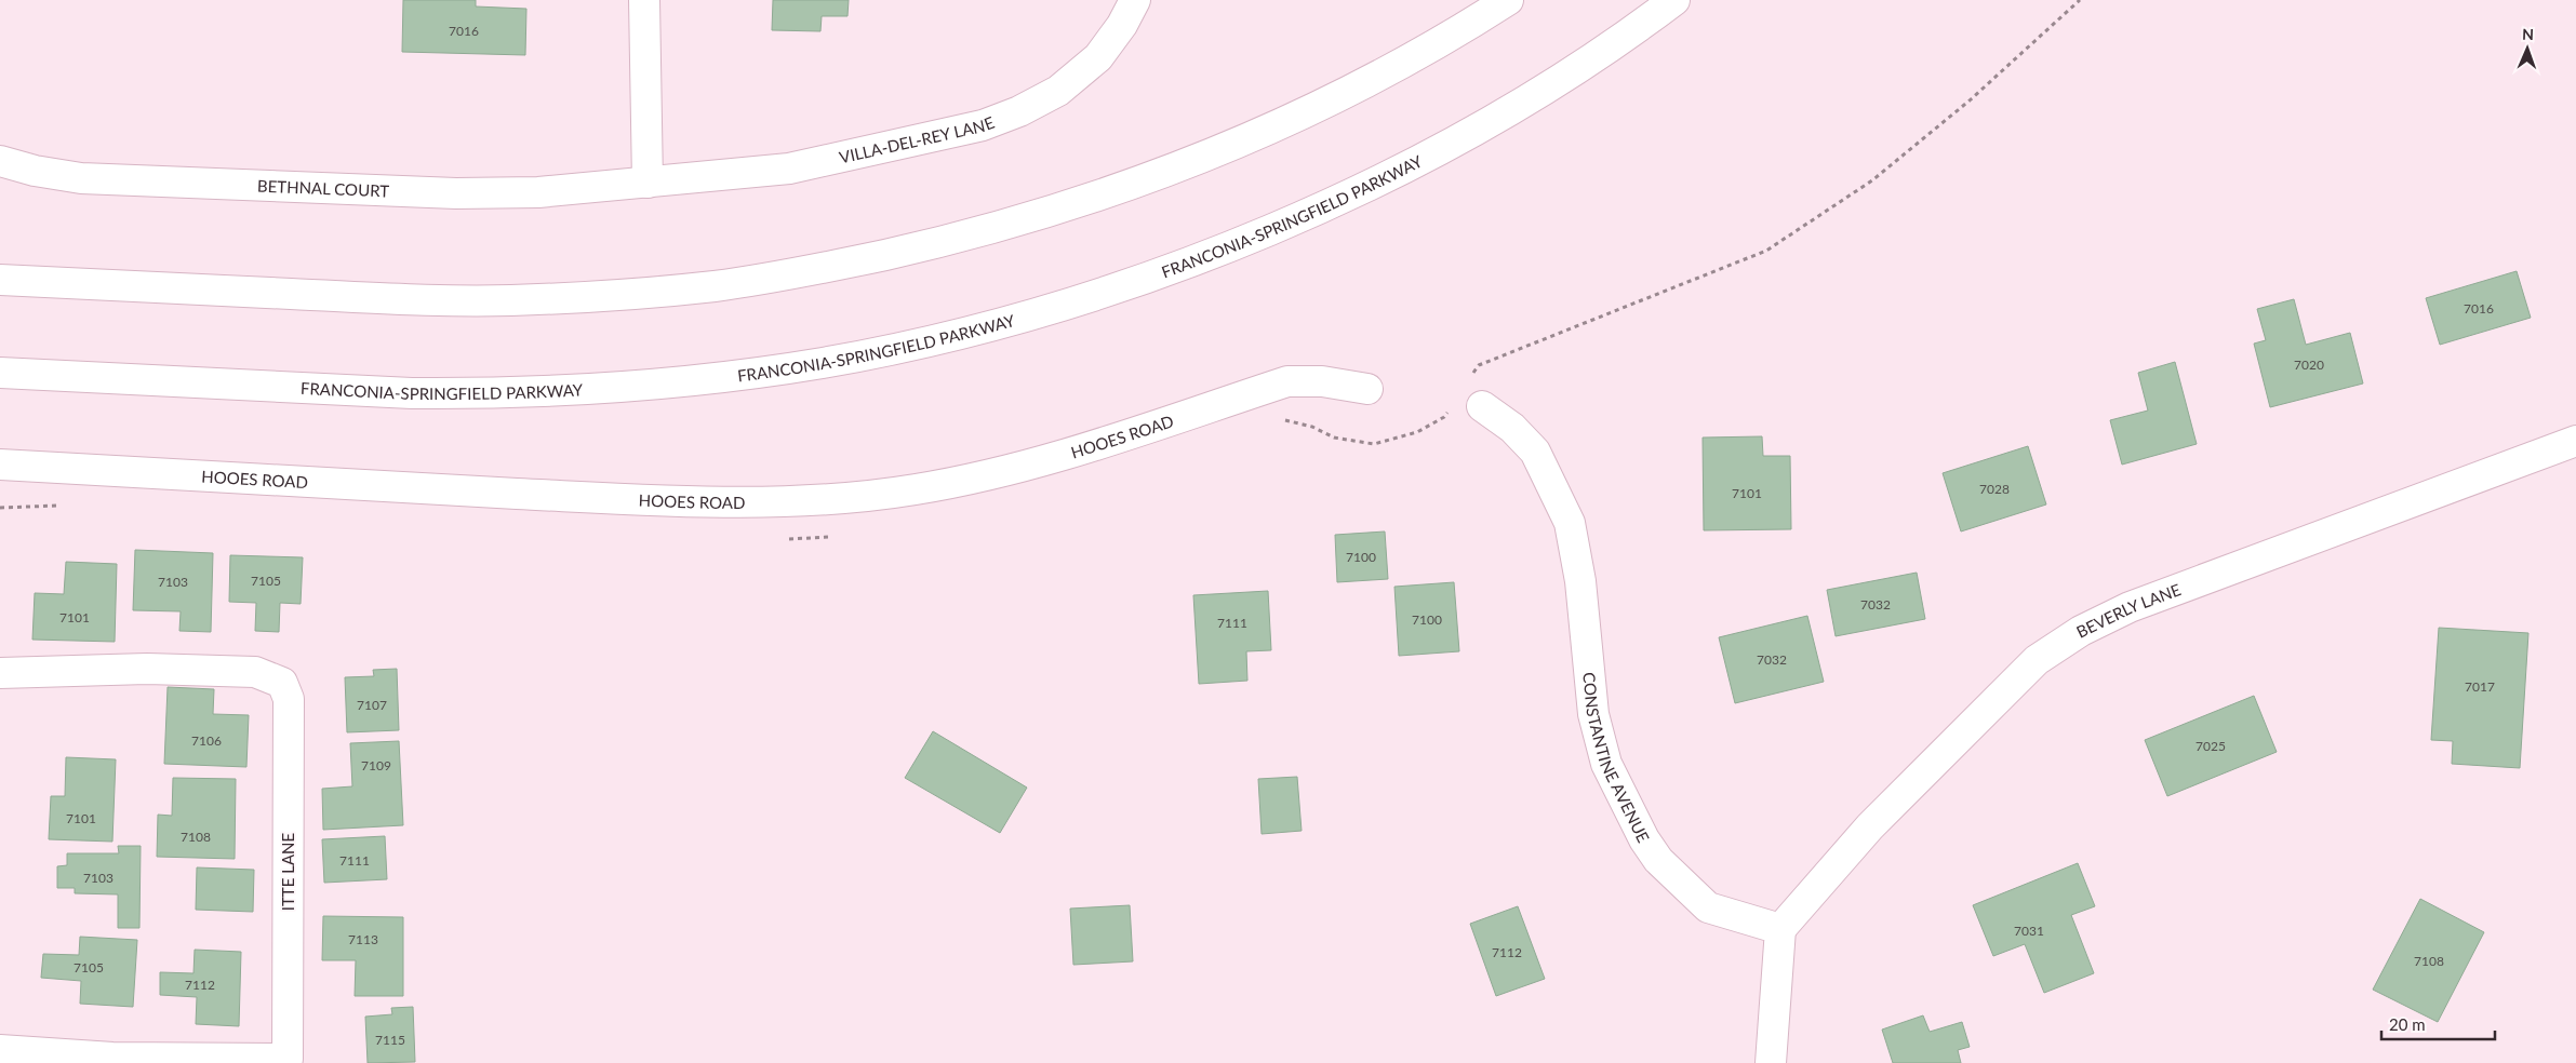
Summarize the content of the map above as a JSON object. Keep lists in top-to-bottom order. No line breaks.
{"streets":{"street":["VILLA-DEL-REY LANE","BETHNAL COURT","FRANCONIA-SPRINGFIELD PARKWAY","HOOES ROAD","BEVERLY LANE","CONSTANTINE AVENUE","ITTE LANE"]},"crossings":[["VILLA-DEL-REY LANE","BETHNAL COURT"],["BEVERLY LANE","CONSTANTINE AVENUE"]],"house_numbers":["7016","7016","7020","7028","7101","7100","7105","7103","7032","7101","7100","7111","7032","7017","7107","7106","7025","7109","7101","7108","7111","7103","7031","7113","7112","7108","7105","7112","7115"],"scale_bar":"20 m","north":"top"}
